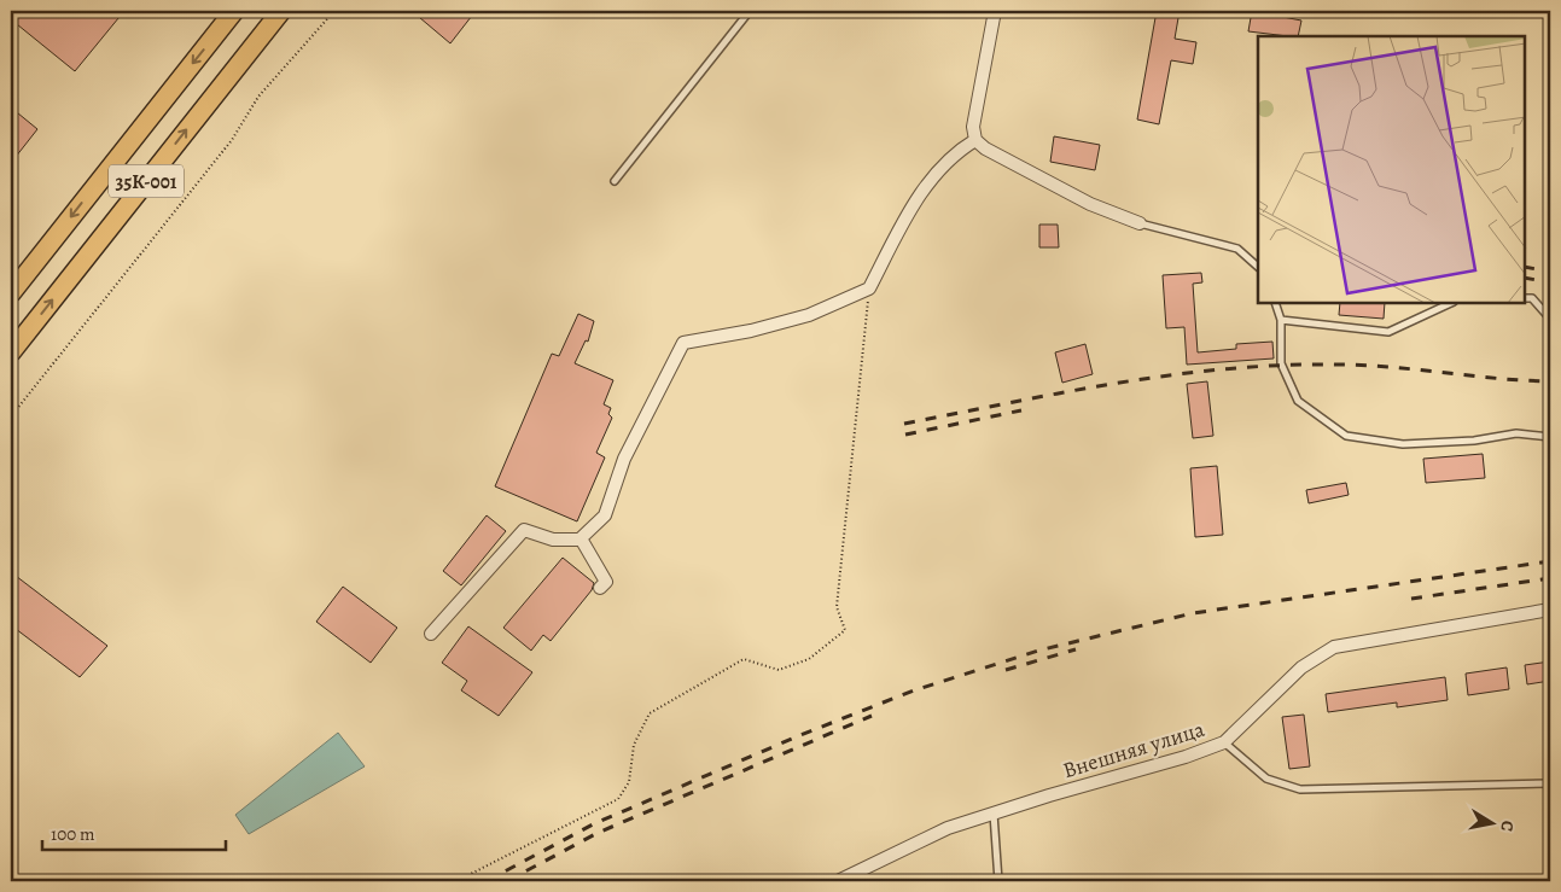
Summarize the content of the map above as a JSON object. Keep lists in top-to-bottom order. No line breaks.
{"streets":{"main road":["35К-001"],"street":["Внешняя улица"]},"scale_bar":"100 m","north":"right"}
